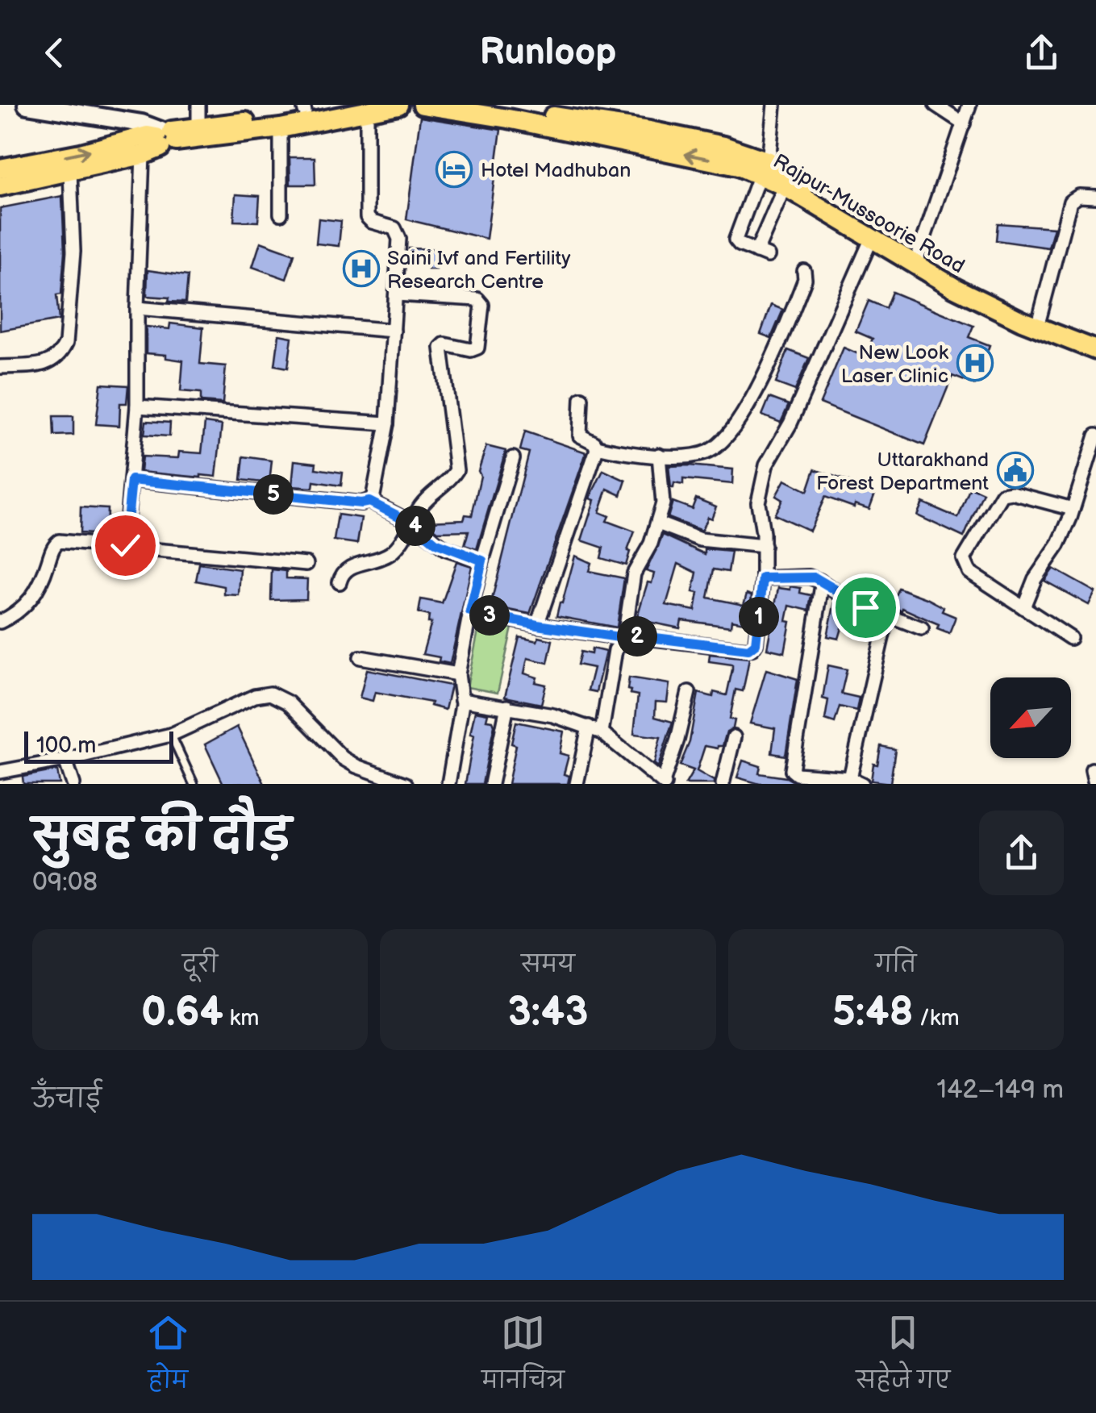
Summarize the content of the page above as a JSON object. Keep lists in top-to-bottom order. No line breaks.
{"streets":{"main road":["Rajpur-Mussoorie Road"]},"places":{"hotel":["Hotel Madhuban"],"hospital":["Saini Ivf and Fertility Research Centre","New Look Laser Clinic"],"public building":["Uttarakhand Forest Department"]},"scale_bar":"100 m","north":"bottom left","page":{"header":"Runloop","pins":["5","4","3","1","2"],"scale":"100 m","heading":["सुबह की दौड़","09:08"],"stats":[["दूरी","0.64 km"],["समय","3:43"],["गति","5:48 /km"]],"chart":["ऊँचाई","142–149 m"],"tabs":["होम","मानचित्र","सहेजे गए"]}}
